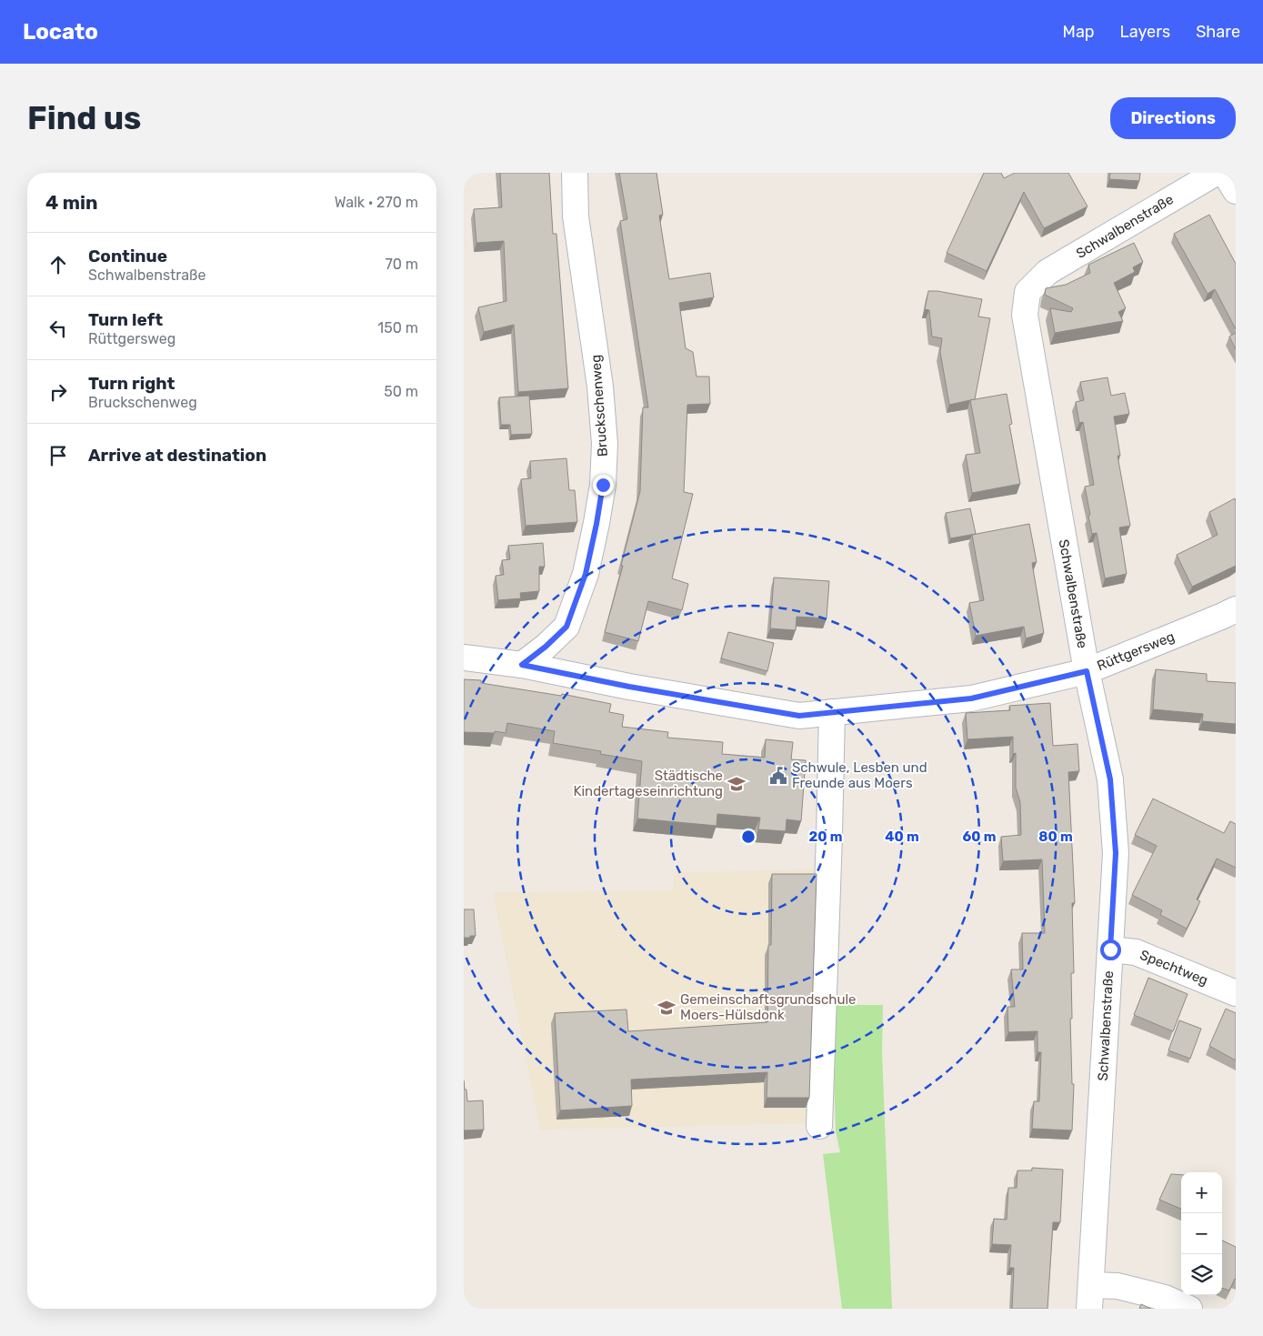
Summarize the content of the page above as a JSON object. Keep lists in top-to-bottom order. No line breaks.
{"streets":{"street":["Schwalbenstraße","Bruckschenweg","Rüttgersweg","Spechtweg"]},"crossings":[["Schwalbenstraße","Rüttgersweg"],["Schwalbenstraße","Spechtweg"],["Bruckschenweg","Rüttgersweg"]],"places":{"public building":["Schwule, Lesben und Freunde aus Moers"],"school or university":["Städtische Kindertageseinrichtung","Gemeinschaftsgrundschule Moers-Hülsdonk"]},"page":{"header":"Locato","nav":["Map","Layers","Share"],"buttons":"Directions","title":"Find us","heading":["4 min","Walk · 270 m"],"list":[["Continue","Schwalbenstraße","70 m"],["Turn left","Rüttgersweg","150 m"],["Turn right","Bruckschenweg","50 m"],"Arrive at destination"],"map_buttons":["+","−"]},"rings":["20 m","40 m","60 m","80 m"]}
